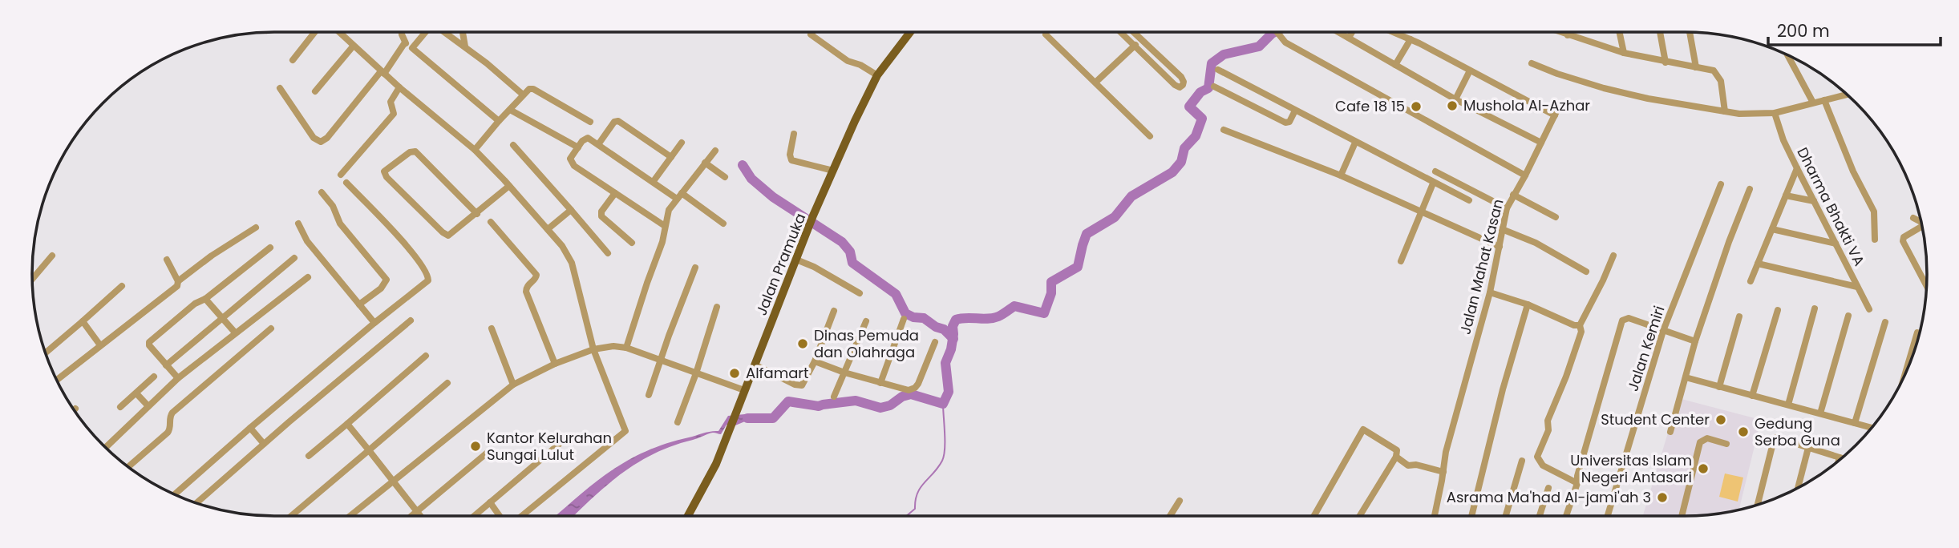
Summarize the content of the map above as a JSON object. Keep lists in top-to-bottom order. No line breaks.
{"streets":{"main road":["Jalan Pramuka"],"street":["Dharma Bhakti VA","Jalan Mahat Kasan","Jalan Kemiri"]},"places":["Mushola Al-Azhar","Cafe 18 15","Dinas Pemuda dan Olahraga","Alfamart","Student Center","Gedung Serba Guna","Kantor Kelurahan Sungai Lulut","Universitas Islam Negeri Antasari","Asrama Ma'had Al-jami'ah 3"],"scale_bar":"200 m"}
